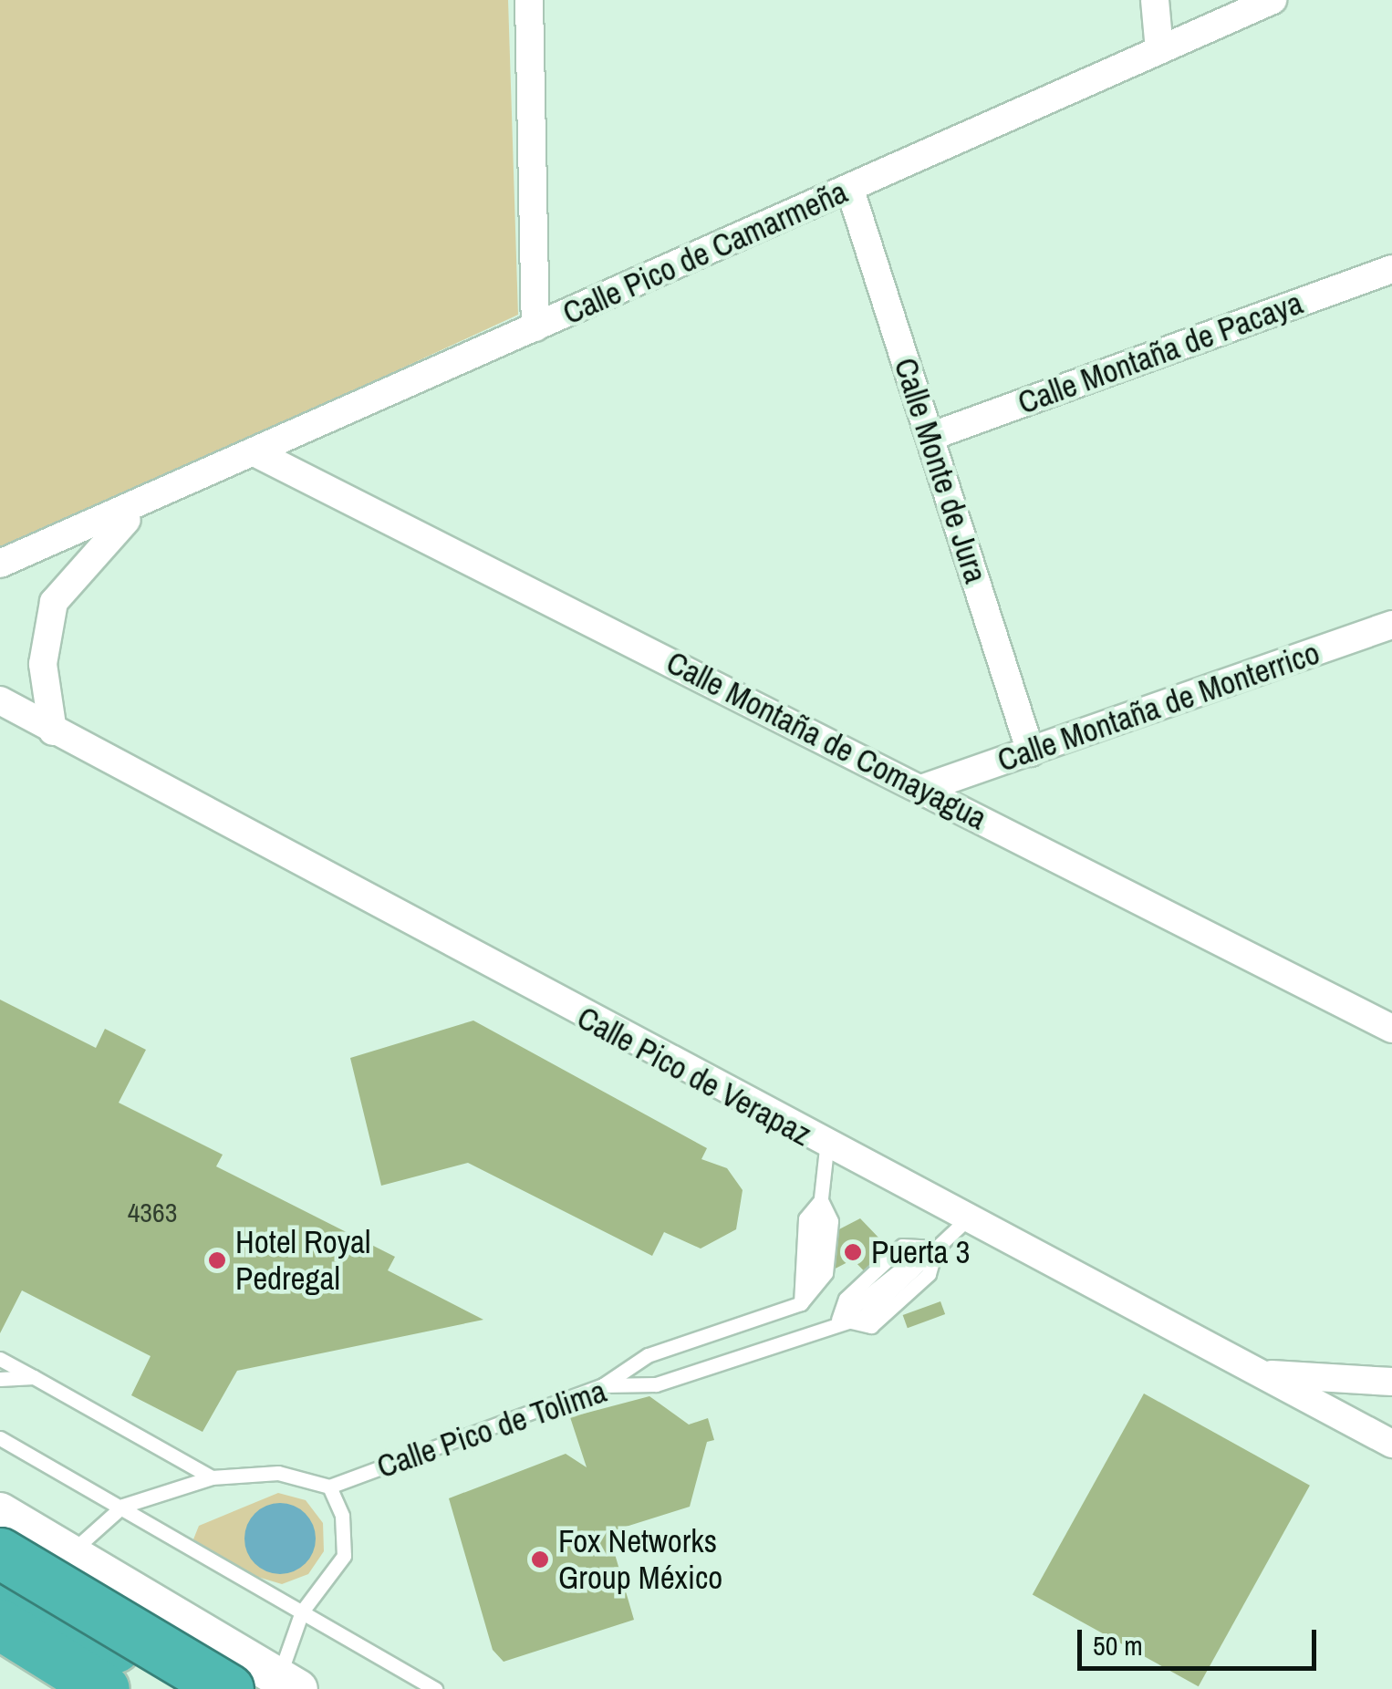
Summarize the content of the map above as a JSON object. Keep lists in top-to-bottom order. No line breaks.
{"streets":{"street":["Calle Pico de Camarmeña","Calle Montaña de Pacaya","Calle Monte de Jura","Calle Montaña de Monterrico","Calle Montaña de Comayagua","Calle Pico de Verapaz"],"lane":["Calle Pico de Tolima"]},"crossings":[["Calle Pico de Camarmeña","Calle Monte de Jura"],["Calle Pico de Camarmeña","Calle Montaña de Comayagua"],["Calle Pico de Camarmeña","Calle Pico de Verapaz"],["Calle Montaña de Pacaya","Calle Monte de Jura"],["Calle Monte de Jura","Calle Montaña de Monterrico"],["Calle Montaña de Monterrico","Calle Montaña de Comayagua"]],"places":["Puerta 3","Hotel Royal Pedregal","Fox Networks Group México"],"house_numbers":["4363"],"scale_bar":"50 m"}
